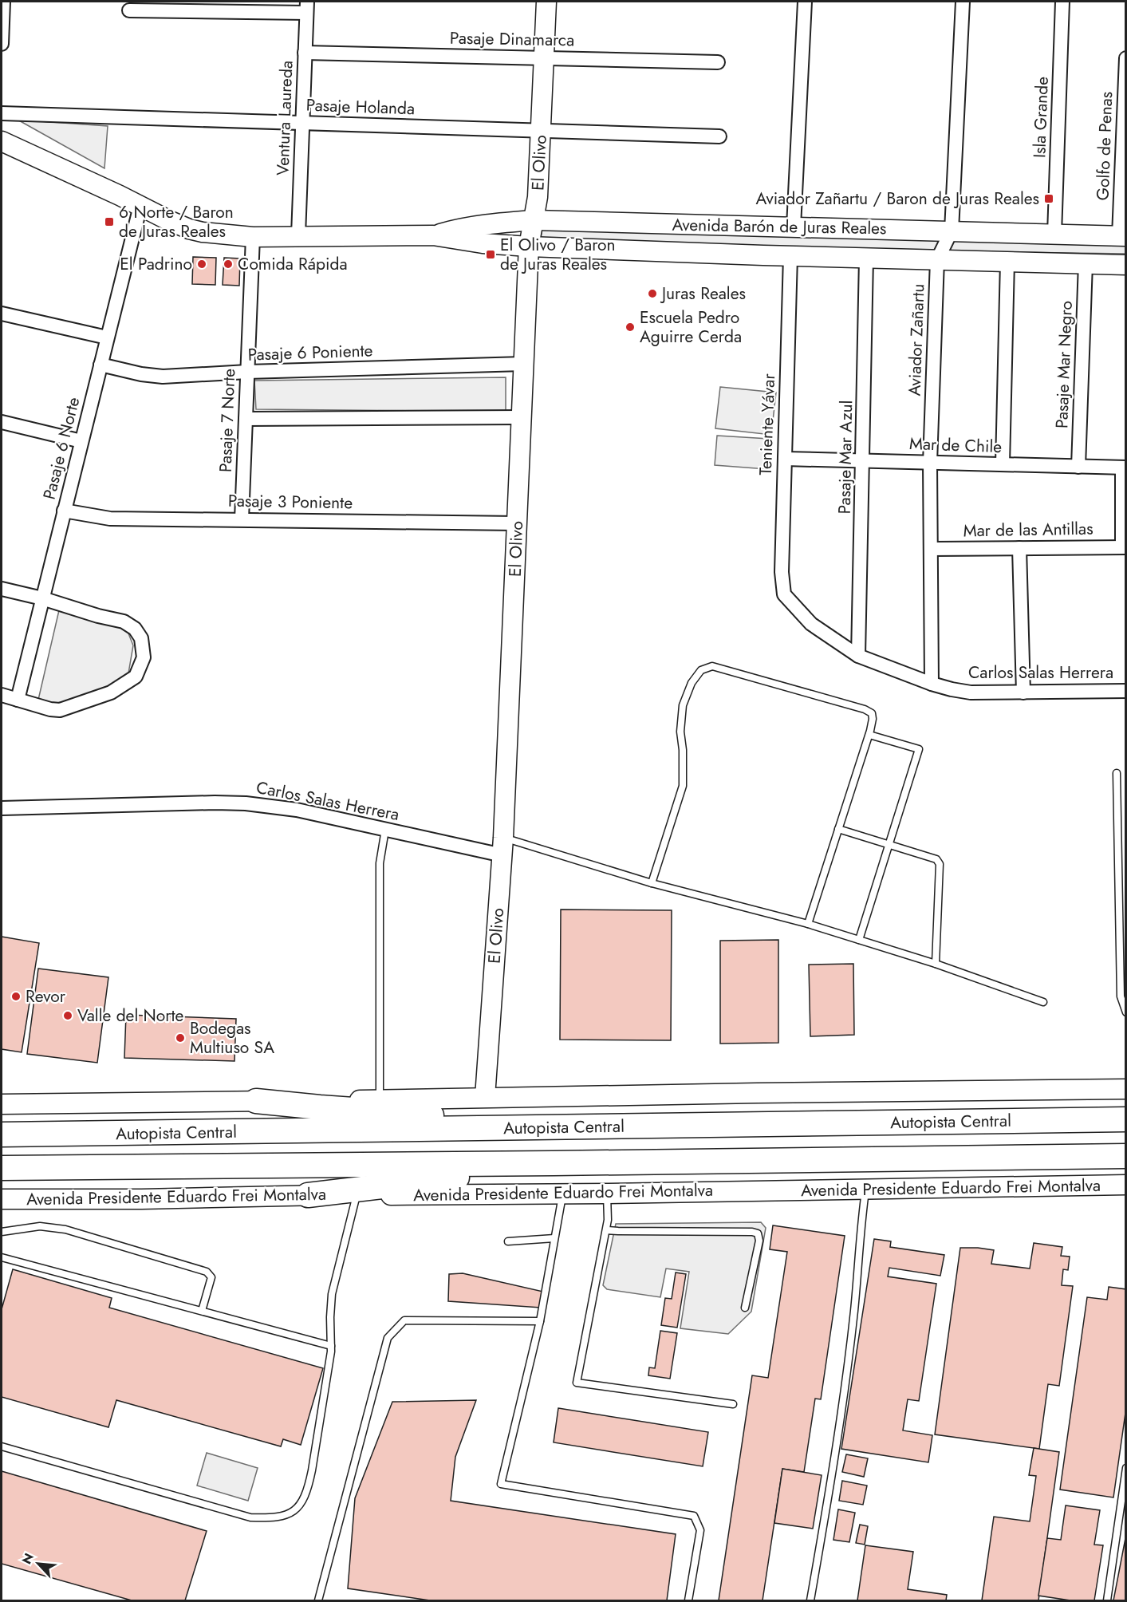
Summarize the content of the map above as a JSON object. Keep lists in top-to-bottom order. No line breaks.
{"streets":{"highway":["Autopista Central"],"street":["Pasaje Dinamarca","Pasaje Holanda","Isla Grande","Ventura Laureda","Golfo de Penas","El Olivo","Avenida Barón de Juras Reales","Aviador Zañartu","Pasaje 6 Poniente","Pasaje Mar Negro","Pasaje 7 Norte","Teniente Yávar","Mar de Chile","Pasaje 6 Norte","Pasaje Mar Azul","Pasaje 3 Poniente","Mar de las Antillas","Carlos Salas Herrera","Avenida Presidente Eduardo Frei Montalva"]},"crossings":[["Pasaje Dinamarca","Ventura Laureda"],["Pasaje Dinamarca","El Olivo"],["Pasaje Holanda","Ventura Laureda"],["Pasaje Holanda","El Olivo"],["Isla Grande","Avenida Barón de Juras Reales"],["Ventura Laureda","Avenida Barón de Juras Reales"],["Golfo de Penas","Avenida Barón de Juras Reales"],["El Olivo","Avenida Barón de Juras Reales"],["El Olivo","Pasaje 6 Poniente"],["El Olivo","Pasaje 3 Poniente"],["El Olivo","Carlos Salas Herrera"],["Avenida Barón de Juras Reales","Aviador Zañartu"],["Avenida Barón de Juras Reales","Pasaje Mar Negro"],["Avenida Barón de Juras Reales","Pasaje 7 Norte"],["Avenida Barón de Juras Reales","Teniente Yávar"],["Avenida Barón de Juras Reales","Pasaje 6 Norte"],["Avenida Barón de Juras Reales","Pasaje Mar Azul"],["Aviador Zañartu","Mar de Chile"],["Aviador Zañartu","Mar de las Antillas"],["Aviador Zañartu","Carlos Salas Herrera"],["Pasaje 6 Poniente","Pasaje 7 Norte"],["Pasaje 6 Poniente","Pasaje 6 Norte"],["Pasaje Mar Negro","Mar de Chile"],["Pasaje 7 Norte","Pasaje 3 Poniente"],["Teniente Yávar","Mar de Chile"],["Teniente Yávar","Carlos Salas Herrera"],["Mar de Chile","Pasaje Mar Azul"],["Pasaje 6 Norte","Pasaje 3 Poniente"],["Pasaje Mar Azul","Carlos Salas Herrera"]],"places":{"transit":["Aviador Zañartu / Baron de Juras Reales","6 Norte / Baron de Juras Reales","El Olivo / Baron de Juras Reales"],"other":["El Padrino","Comida Rápida","Juras Reales","Escuela Pedro Aguirre Cerda","Revor","Valle del Norte","Bodegas Multiuso SA"]},"north":"top left"}
